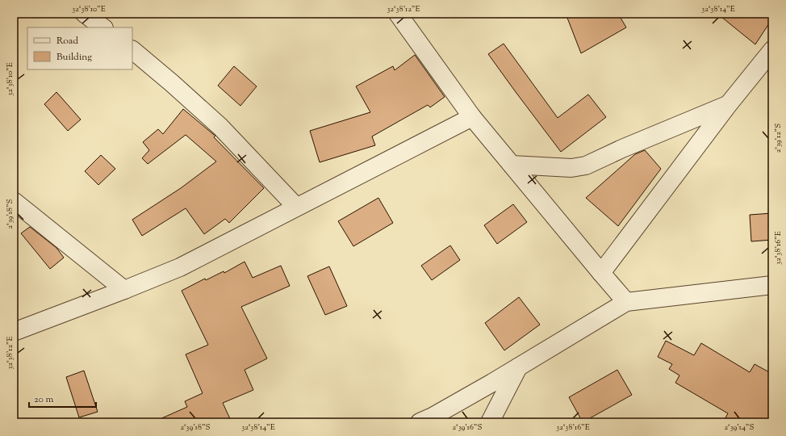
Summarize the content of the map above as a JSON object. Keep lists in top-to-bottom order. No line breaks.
{"legend":["Road","Building"],"scale_bar":"20 m","coordinates":["32°38'10\"E","32°38'12\"E","32°38'14\"E","2°39'12\"S","2°39'18\"S","32°38'16\"E","2°39'16\"S","2°39'14\"S"]}
